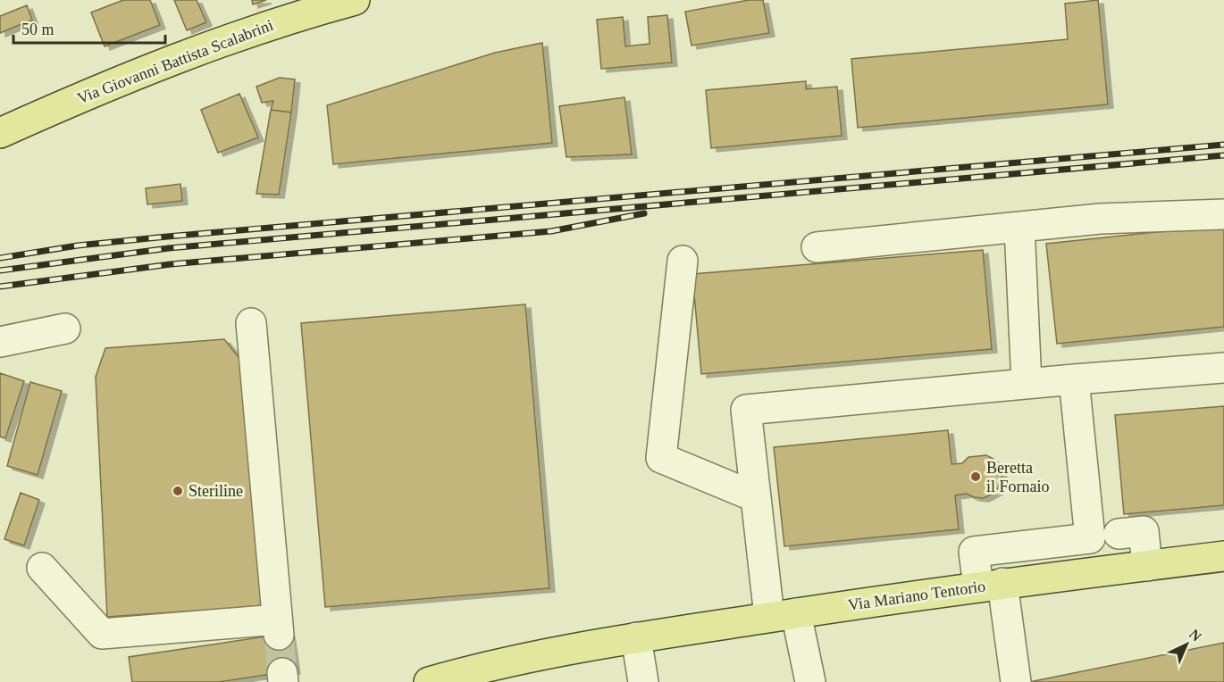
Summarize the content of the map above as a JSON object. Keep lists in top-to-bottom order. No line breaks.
{"streets":{"main road":["Via Giovanni Battista Scalabrini","Via Mariano Tentorio"]},"places":["Beretta il Fornaio","Steriline"],"scale_bar":"50 m","north":"top right"}
